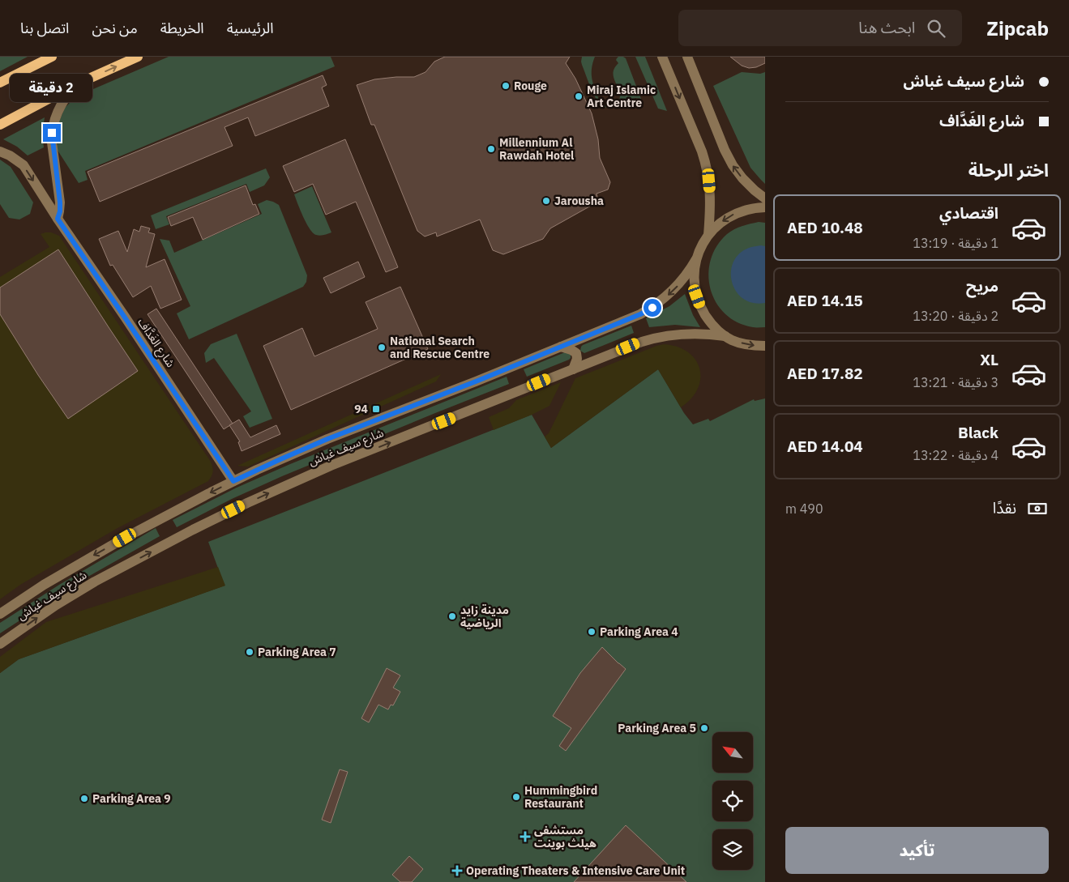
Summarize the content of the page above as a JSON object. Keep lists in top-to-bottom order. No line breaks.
{"streets":{"street":["شارع الغَدَّاف","شارع سيف غباش"]},"crossings":[["شارع الغَدَّاف","شارع سيف غباش"]],"places":{"other":["Rouge","Miraj Islamic Art Centre","Millennium Al Rawdah Hotel","Jarousha","National Search and Rescue Centre","مدينة زايد الرياضية","Parking Area 4","Parking Area 7","Parking Area 5","Hummingbird Restaurant","Parking Area 9"],"transit":["94"],"health":["مستشفى هيلث بوينت","Operating Theaters & Intensive Care Unit"]},"north":"top left","page":{"header":"Zipcab","search":"ابحث هنا","nav":["الرئيسية","الخريطة","من نحن","اتصل بنا"],"banner":["شارع سيف غباش","شارع الغَدَّاف"],"bubble":"2 دقيقة","heading":"اختر الرحلة","list":[{"name":"اقتصادي","note":"1 دقيقة · 13:19","value":"AED 10.48"},{"name":"مريح","note":"2 دقيقة · 13:20","value":"AED 14.15"},{"name":"XL","note":"3 دقيقة · 13:21","value":"AED 17.82"},{"name":"Black","note":"4 دقيقة · 13:22","value":"AED 14.04"}],"pay":["نقدًا","490 m"],"buttons":"تأكيد"}}
